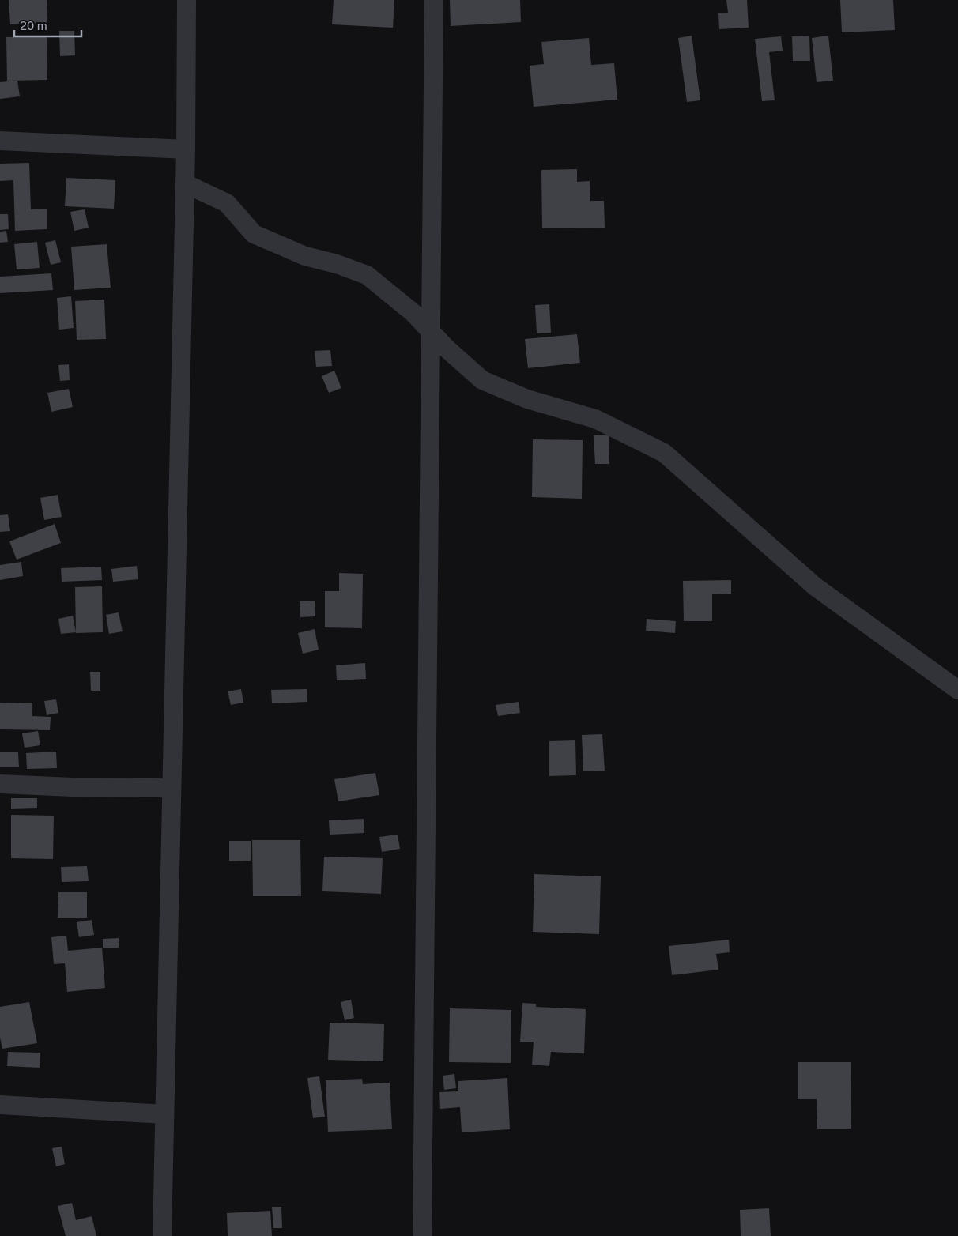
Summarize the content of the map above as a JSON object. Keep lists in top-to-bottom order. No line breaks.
{"scale_bar":"20 m"}
